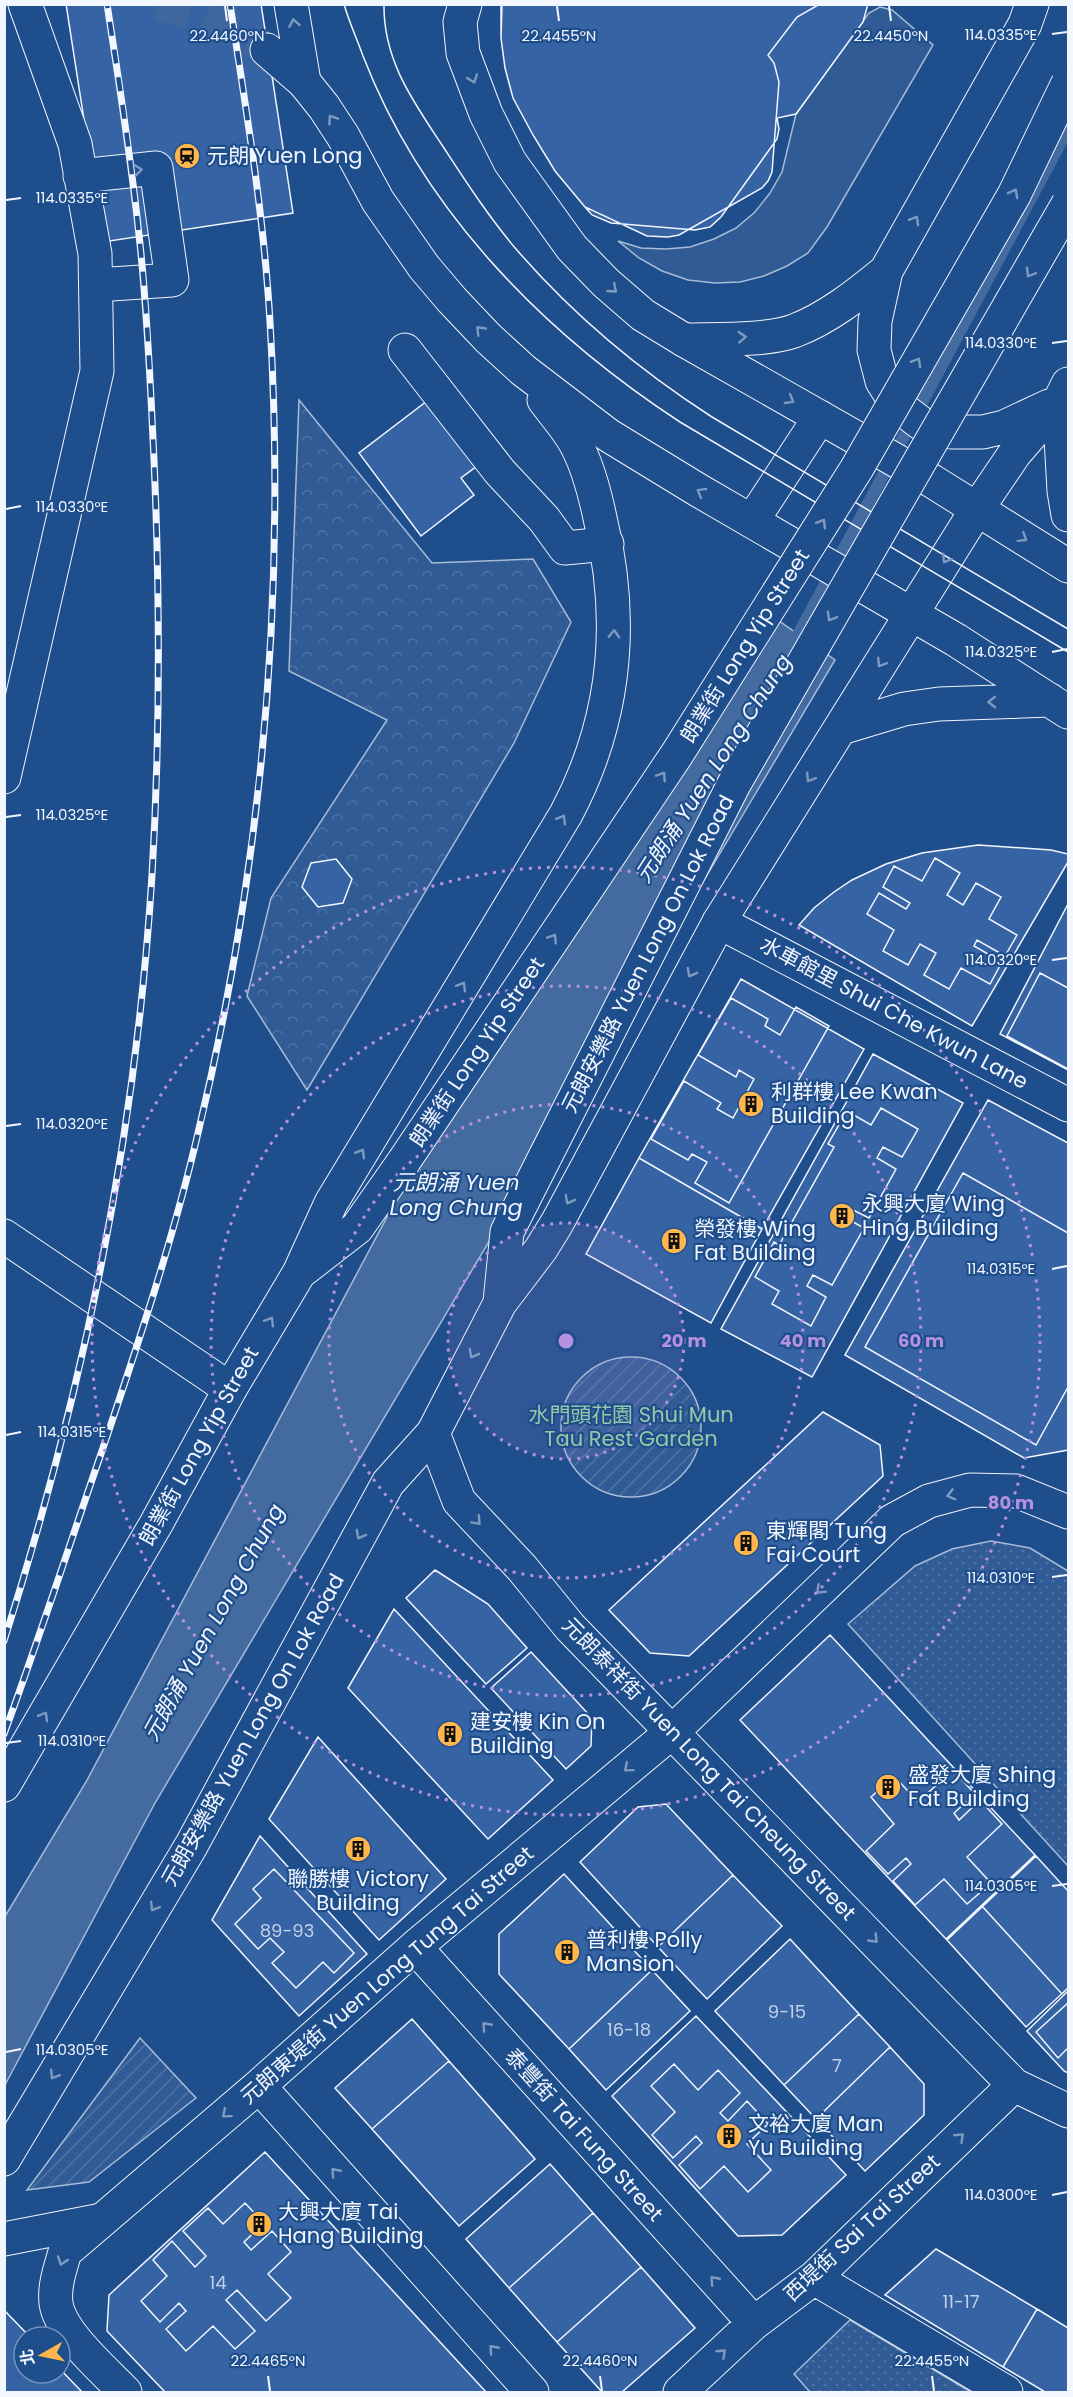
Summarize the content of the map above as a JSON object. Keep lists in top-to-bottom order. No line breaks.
{"streets":{"main road":["朗業街 Long Yip Street","元朗安樂路 Yuen Long On Lok Road","水車館里 Shui Che Kwun Lane","元朗泰祥街 Yuen Long Tai Cheung Street","元朗東堤街 Yuen Long Tung Tai Street","泰豐街 Tai Fung Street","西堤街 Sai Tai Street"]},"crossings":[["元朗安樂路 Yuen Long On Lok Road","水車館里 Shui Che Kwun Lane"],["元朗安樂路 Yuen Long On Lok Road","元朗泰祥街 Yuen Long Tai Cheung Street"],["元朗泰祥街 Yuen Long Tai Cheung Street","元朗東堤街 Yuen Long Tung Tai Street"],["元朗泰祥街 Yuen Long Tai Cheung Street","西堤街 Sai Tai Street"],["元朗東堤街 Yuen Long Tung Tai Street","泰豐街 Tai Fung Street"],["泰豐街 Tai Fung Street","西堤街 Sai Tai Street"]],"one_way":["元朗泰祥街 Yuen Long Tai Cheung Street","元朗東堤街 Yuen Long Tung Tai Street","西堤街 Sai Tai Street"],"water":["元朗涌 Yuen Long Chung"],"parks":["水門頭花園 Shui Mun Tau Rest Garden"],"places":{"station":["元朗 Yuen Long"],"building":["利群樓 Lee Kwan Building","永興大廈 Wing Hing Building","榮發樓 Wing Fat Building","東輝閣 Tung Fai Court","建安樓 Kin On Building","盛發大廈 Shing Fat Building","聯勝樓 Victory Building","普利樓 Polly Mansion","文裕大廈 Man Yu Building","大興大廈 Tai Hang Building"]},"house_numbers":["89-93","9-15","16-18","7","14","11-17"],"north":"left","coordinates":["114.0335°E","22.4450°N","22.4460°N","22.4455°N","114.0330°E","114.0325°E","114.0320°E","114.0315°E","114.0310°E","114.0305°E","114.0300°E","22.4465°N"],"rings":["20 m","40 m","60 m","80 m"]}
